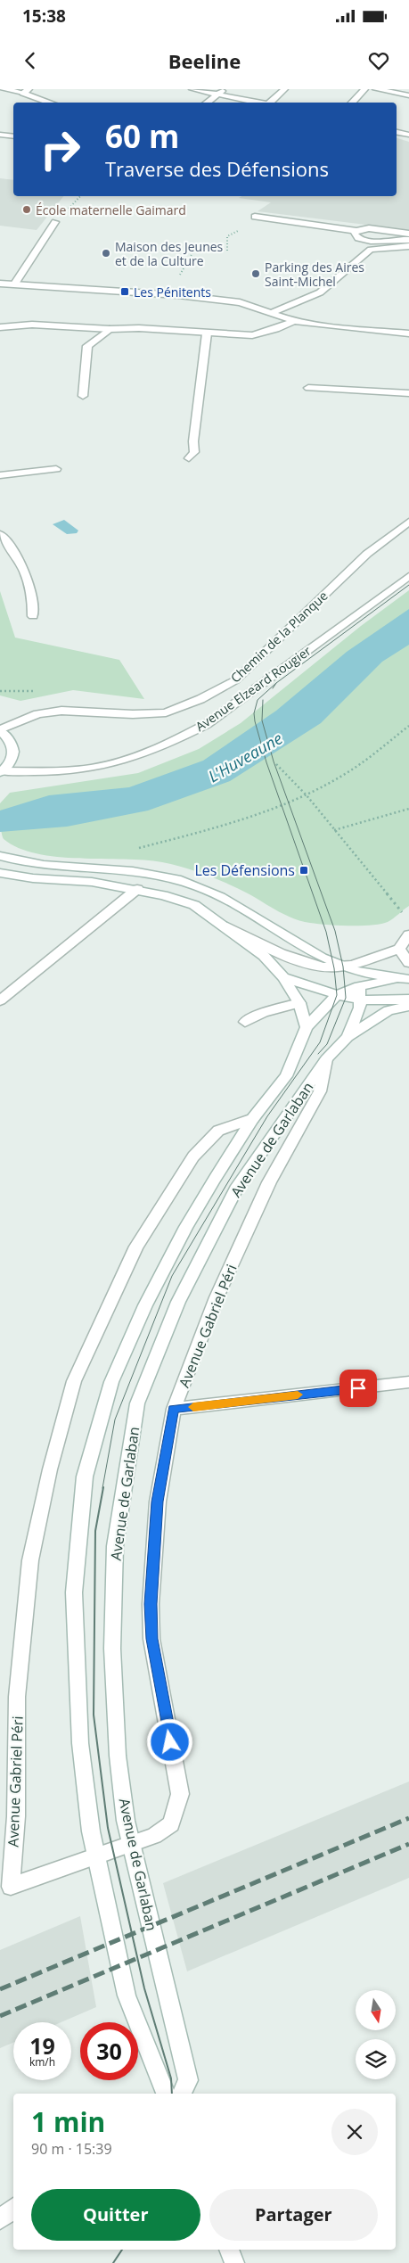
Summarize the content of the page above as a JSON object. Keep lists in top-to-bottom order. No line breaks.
{"streets":{"street":["Chemin de la Planque","Avenue Elzeard Rougier","Avenue de Garlaban","Avenue Gabriel Péri"]},"crossings":[["Avenue de Garlaban","Avenue Gabriel Péri"]],"water":["L'Huveaune"],"places":{"other":["École maternelle Gaimard","Maison des Jeunes et de la Culture","Parking des Aires Saint-Michel"],"transit":["Les Pénitents","Les Défensions"]},"north":"bottom","page":{"status":"15:38","header":"Beeline","turn":["60 m","Traverse des Défensions"],"speed":"19 km/h","limit":"30","heading":["1 min","90 m · 15:39"],"buttons":["Quitter","Partager"]}}
